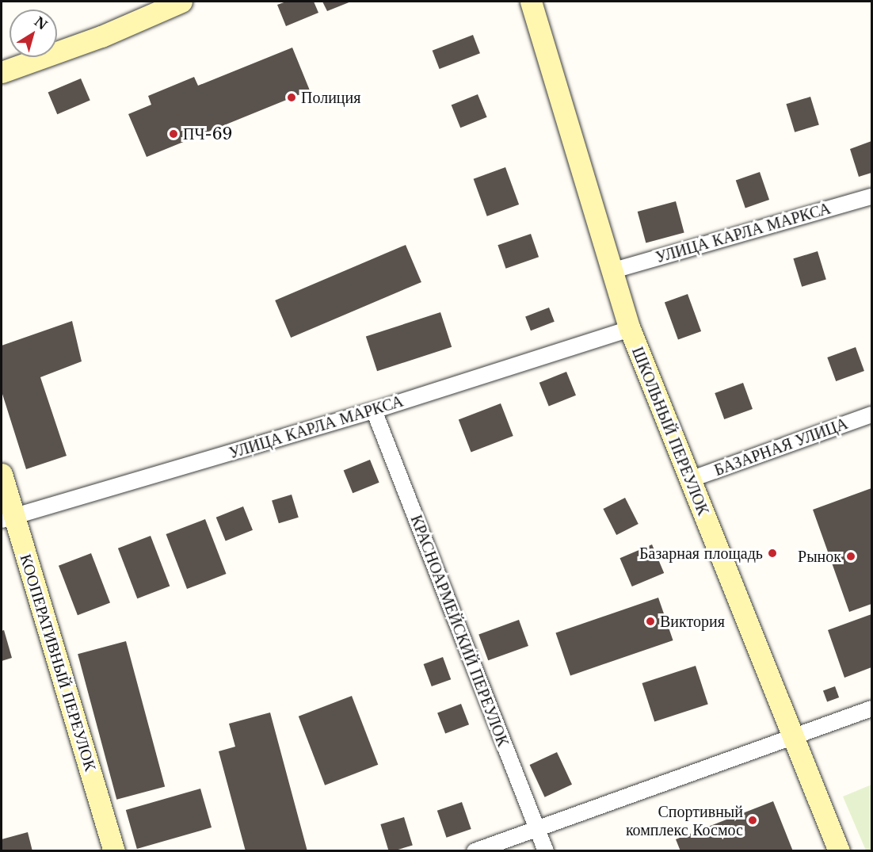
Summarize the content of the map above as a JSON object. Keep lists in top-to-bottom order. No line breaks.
{"streets":{"street":["УЛИЦА КАРЛА МАРКСА","ШКОЛЬНЫЙ ПЕРЕУЛОК","БАЗАРНАЯ УЛИЦА","КРАСНОАРМЕЙСКИЙ ПЕРЕУЛОК","КООПЕРАТИВНЫЙ ПЕРЕУЛОК"]},"crossings":[["УЛИЦА КАРЛА МАРКСА","ШКОЛЬНЫЙ ПЕРЕУЛОК"],["УЛИЦА КАРЛА МАРКСА","КРАСНОАРМЕЙСКИЙ ПЕРЕУЛОК"],["УЛИЦА КАРЛА МАРКСА","КООПЕРАТИВНЫЙ ПЕРЕУЛОК"],["ШКОЛЬНЫЙ ПЕРЕУЛОК","БАЗАРНАЯ УЛИЦА"]],"places":["Полиция","ПЧ-69","Базарная площадь","Рынок","Виктория","Спортивный комплекс Космос"],"north":"top right"}
